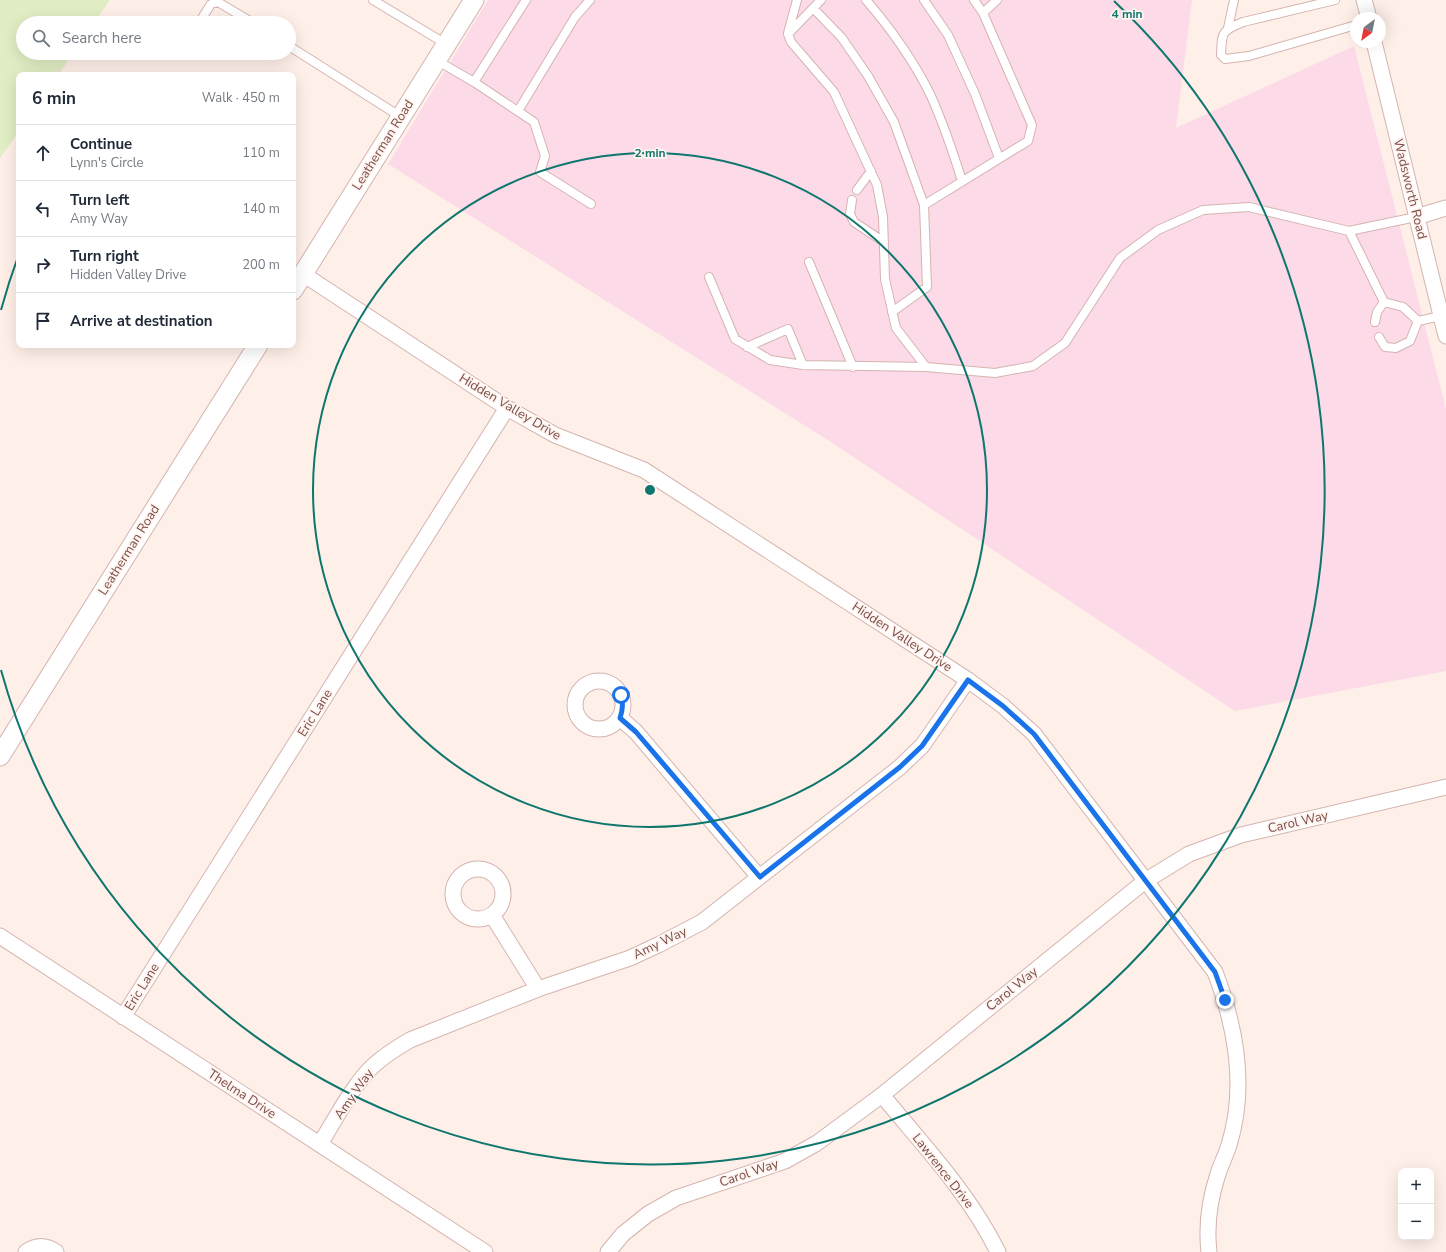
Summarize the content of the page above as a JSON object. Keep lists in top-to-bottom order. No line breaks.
{"streets":{"street":["Leatherman Road","Wadsworth Road","Hidden Valley Drive","Eric Lane","Carol Way","Amy Way","Thelma Drive","Lawrence Drive"]},"crossings":[["Leatherman Road","Hidden Valley Drive"],["Hidden Valley Drive","Eric Lane"],["Hidden Valley Drive","Carol Way"],["Hidden Valley Drive","Amy Way"],["Eric Lane","Thelma Drive"],["Carol Way","Lawrence Drive"],["Amy Way","Thelma Drive"]],"north":"bottom left","page":{"search":"Search here","heading":["6 min","Walk · 450 m"],"list":[["Continue","Lynn's Circle","110 m"],["Turn left","Amy Way","140 m"],["Turn right","Hidden Valley Drive","200 m"],"Arrive at destination"],"map_buttons":["+","−"]},"rings":["4 min","2 min"]}
